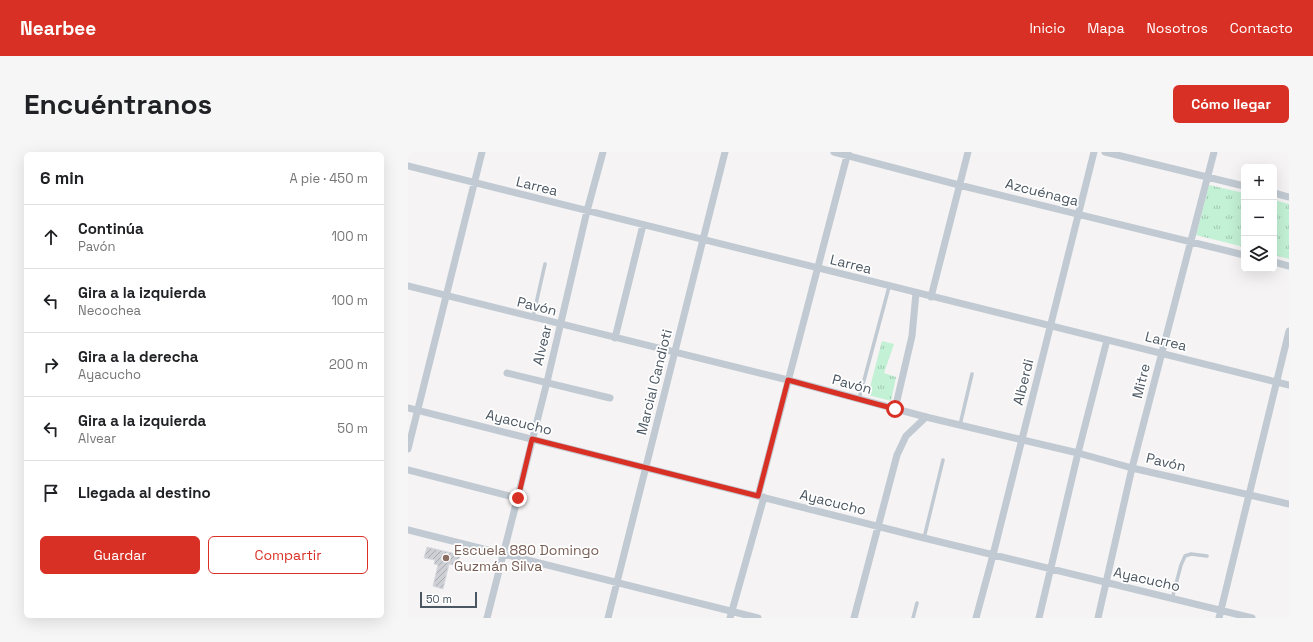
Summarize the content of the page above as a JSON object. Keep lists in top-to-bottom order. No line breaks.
{"streets":{"street":["Larrea","Azcuénaga","Pavón","Alvear","Mitre","Marcial Candioti","Alberdi","Ayacucho"]},"crossings":[["Larrea","Alvear"],["Larrea","Mitre"],["Larrea","Marcial Candioti"],["Larrea","Alberdi"],["Azcuénaga","Mitre"],["Azcuénaga","Alberdi"],["Pavón","Alvear"],["Pavón","Mitre"],["Pavón","Marcial Candioti"],["Pavón","Alberdi"],["Alvear","Ayacucho"],["Mitre","Ayacucho"],["Marcial Candioti","Ayacucho"],["Alberdi","Ayacucho"]],"places":["Escuela 880 Domingo Guzmán Silva"],"scale_bar":"50 m","page":{"header":"Nearbee","nav":["Inicio","Mapa","Nosotros","Contacto"],"buttons":["Cómo llegar",["Guardar","Compartir"]],"title":"Encuéntranos","heading":["6 min","A pie · 450 m"],"map_buttons":["+","−"],"list":[["Continúa","Pavón","100 m"],["Gira a la izquierda","Necochea","100 m"],["Gira a la derecha","Ayacucho","200 m"],["Gira a la izquierda","Alvear","50 m"],"Llegada al destino"],"scale":"50 m"}}
